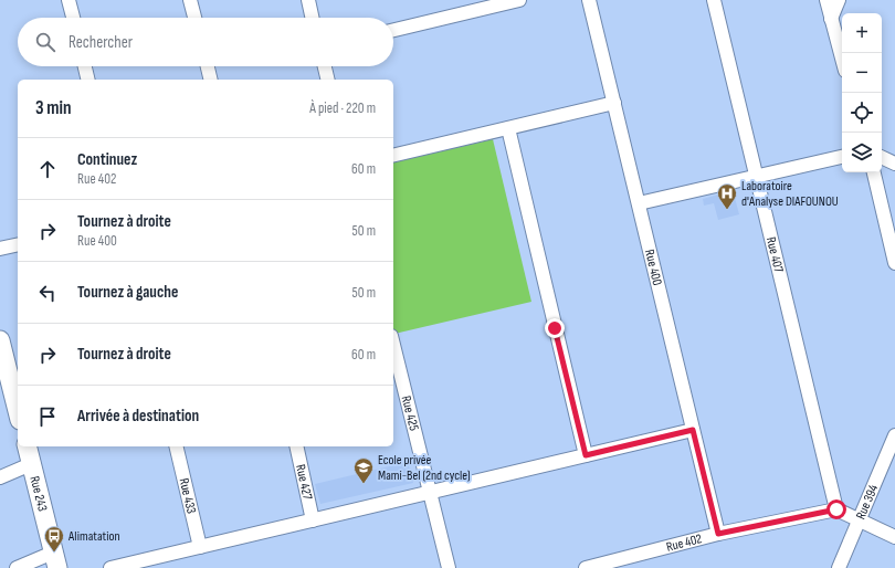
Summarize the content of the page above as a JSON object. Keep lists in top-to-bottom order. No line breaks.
{"streets":{"main road":["Rue 243"],"street":["Rue 407","Rue 400","Rue 425","Rue 427","Rue 433","Rue 394","Rue 402"]},"crossings":[["Rue 407","Rue 402"],["Rue 400","Rue 402"]],"places":{"hospital":["Laboratoire d'Analyse DIAFOUNOU"],"school or university":["Ecole privée Mami-Bel (2nd cycle)"],"bus stop":["Alimatation"]},"page":{"map_buttons":["+","−"],"search":"Rechercher","heading":["3 min","À pied · 220 m"],"list":[["Continuez","Rue 402","60 m"],["Tournez à droite","Rue 400","50 m"],["Tournez à gauche","50 m"],["Tournez à droite","60 m"],"Arrivée à destination"]}}
